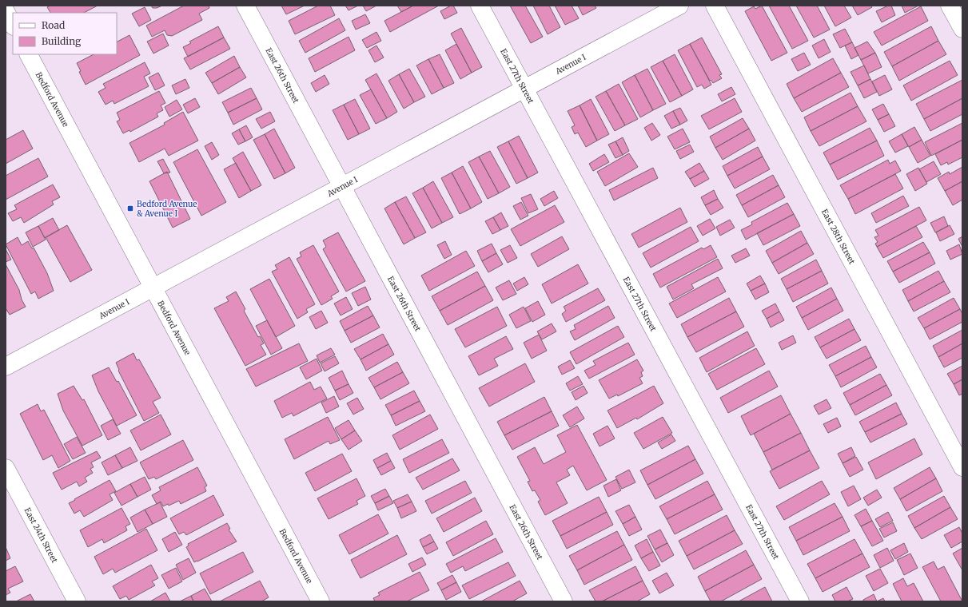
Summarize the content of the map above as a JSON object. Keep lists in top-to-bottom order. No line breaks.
{"streets":{"street":["Avenue I","East 26th Street","East 27th Street","Bedford Avenue","East 28th Street","East 24th Street"]},"crossings":[["Avenue I","East 26th Street"],["Avenue I","East 27th Street"],["Avenue I","Bedford Avenue"]],"places":{"transit":["Bedford Avenue & Avenue I"]},"legend":["Road","Building"]}
